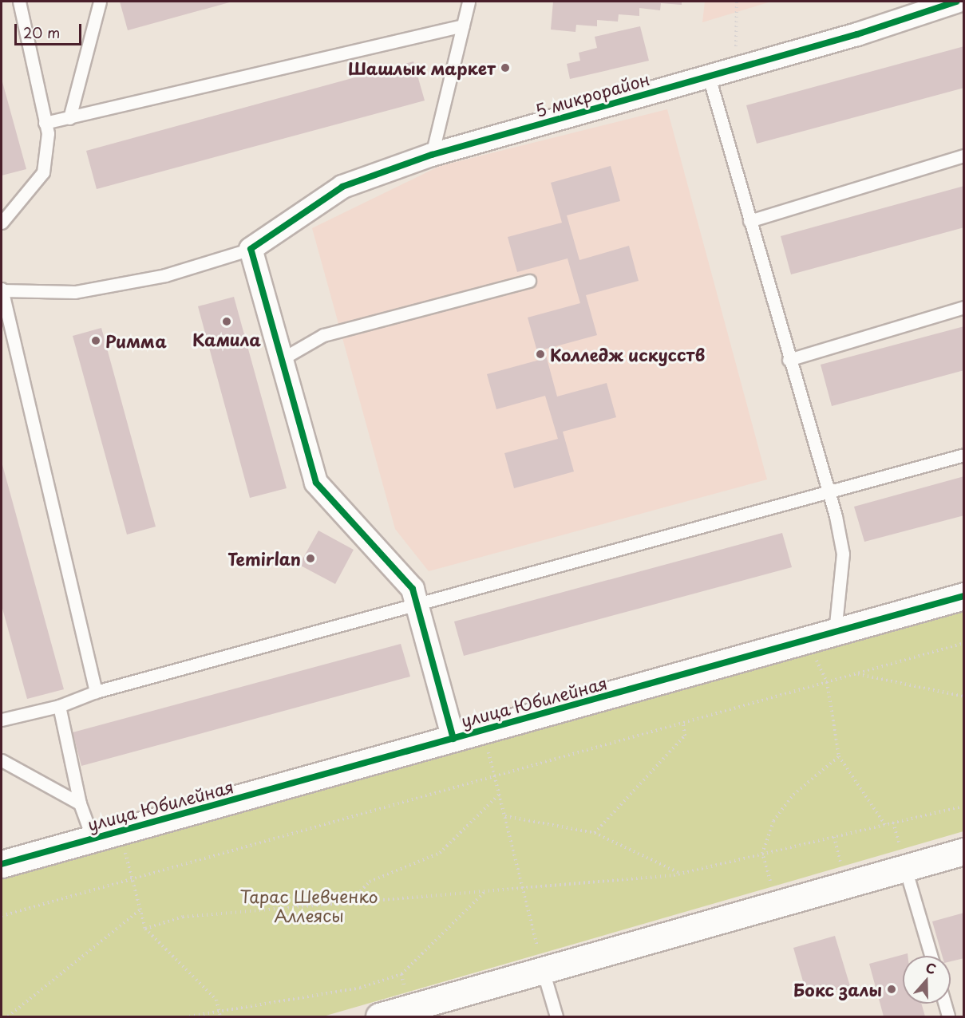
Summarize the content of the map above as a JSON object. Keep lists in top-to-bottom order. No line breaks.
{"streets":{"street":["5 микрорайон","улица Юбилейная"]},"parks":["Тарас Шевченко Аллеясы"],"places":["Шашлык маркет","Камила","Римма","Колледж искусств","Temirlan","Бокс залы"],"scale_bar":"20 m","north":"top"}
